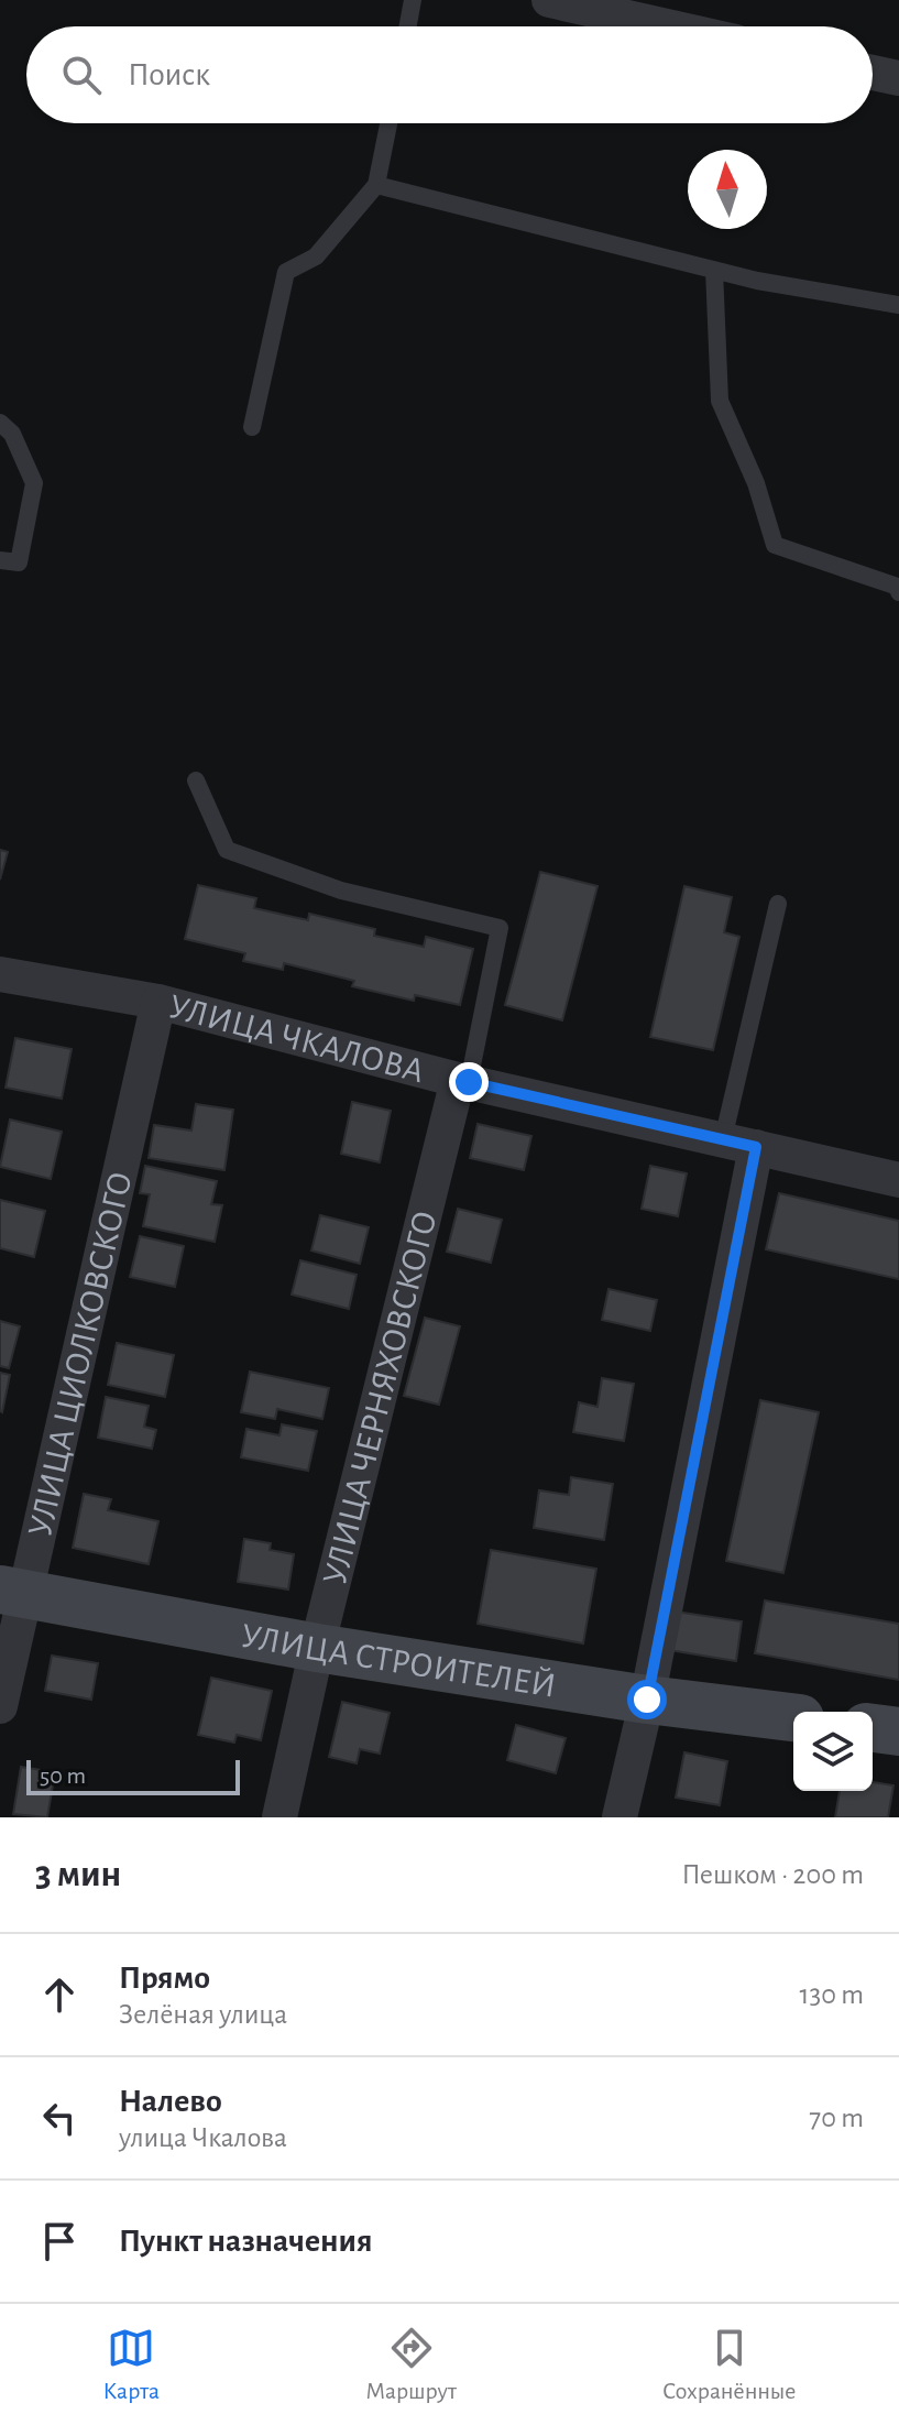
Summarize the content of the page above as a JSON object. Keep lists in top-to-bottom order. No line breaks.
{"streets":{"street":["УЛИЦА ЧКАЛОВА","УЛИЦА ЦИОЛКОВСКОГО","УЛИЦА ЧЕРНЯХОВСКОГО","УЛИЦА СТРОИТЕЛЕЙ"]},"crossings":[["УЛИЦА ЧКАЛОВА","УЛИЦА ЦИОЛКОВСКОГО"],["УЛИЦА ЧКАЛОВА","УЛИЦА ЧЕРНЯХОВСКОГО"],["УЛИЦА ЦИОЛКОВСКОГО","УЛИЦА СТРОИТЕЛЕЙ"],["УЛИЦА ЧЕРНЯХОВСКОГО","УЛИЦА СТРОИТЕЛЕЙ"]],"scale_bar":"50 m","north":"top","page":{"search":"Поиск","scale":"50 m","heading":["3 мин","Пешком · 200 m"],"list":[["Прямо","Зелёная улица","130 m"],["Налево","улица Чкалова","70 m"],"Пункт назначения"],"nav":["Карта","Маршрут","Сохранённые"]}}
